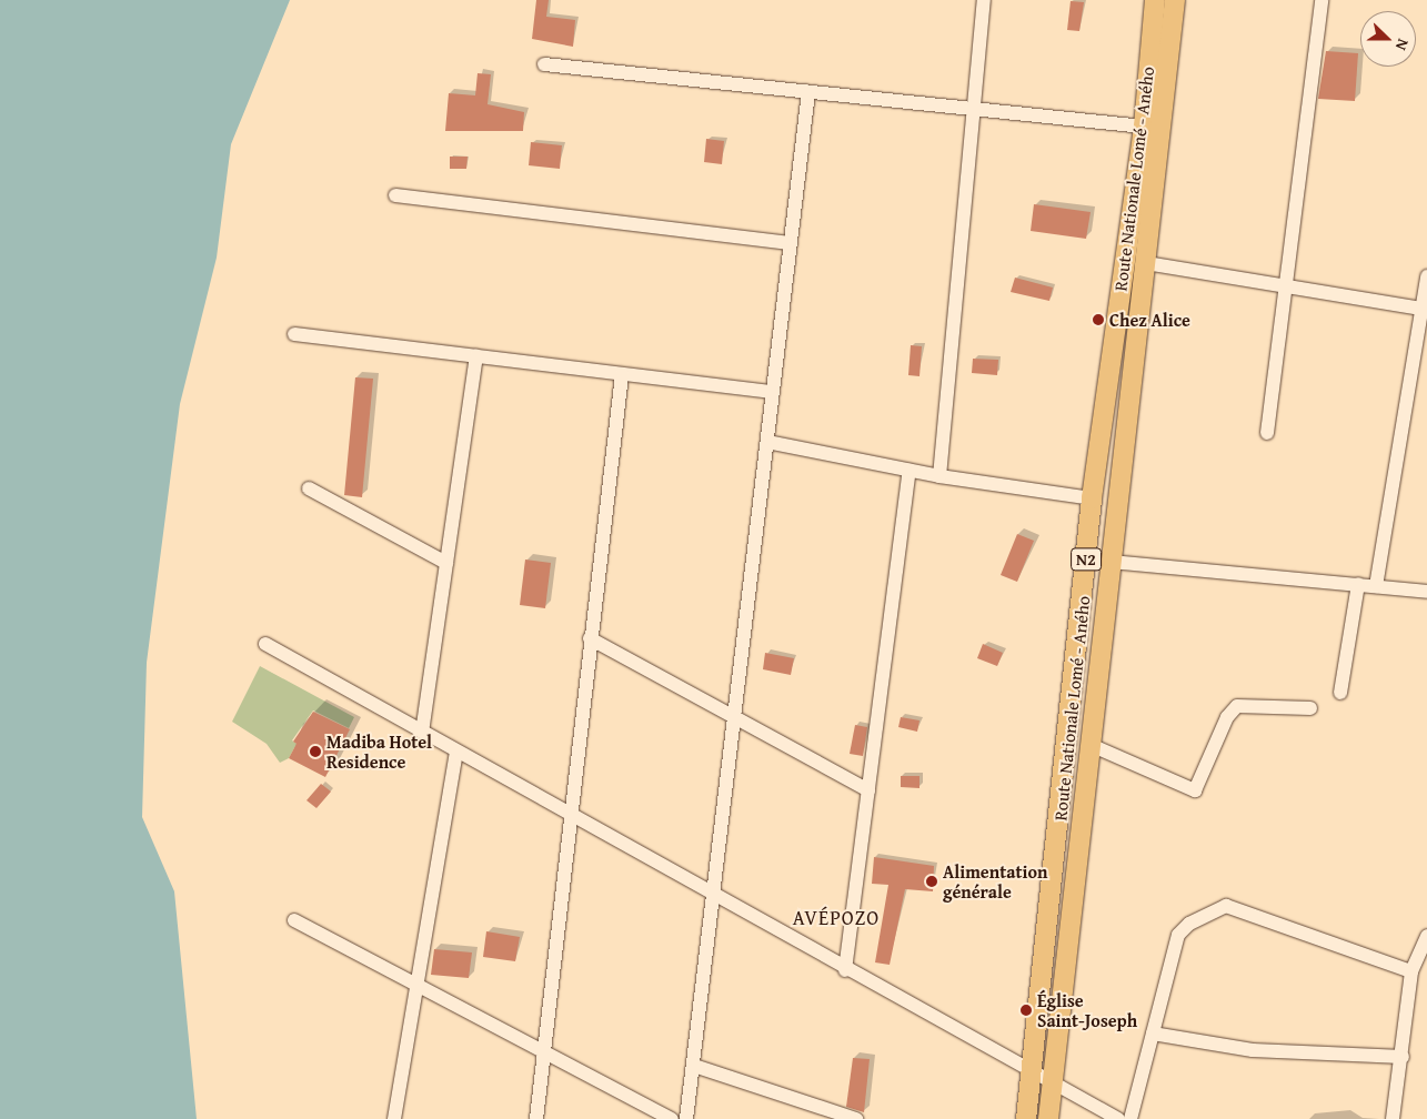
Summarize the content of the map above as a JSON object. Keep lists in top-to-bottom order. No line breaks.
{"streets":{"highway":["Route Nationale Lomé - Aného","N2"]},"districts":["AVÉPOZO"],"places":["Chez Alice","Madiba Hotel Residence","Alimentation générale","Église Saint-Joseph"],"north":"right"}
